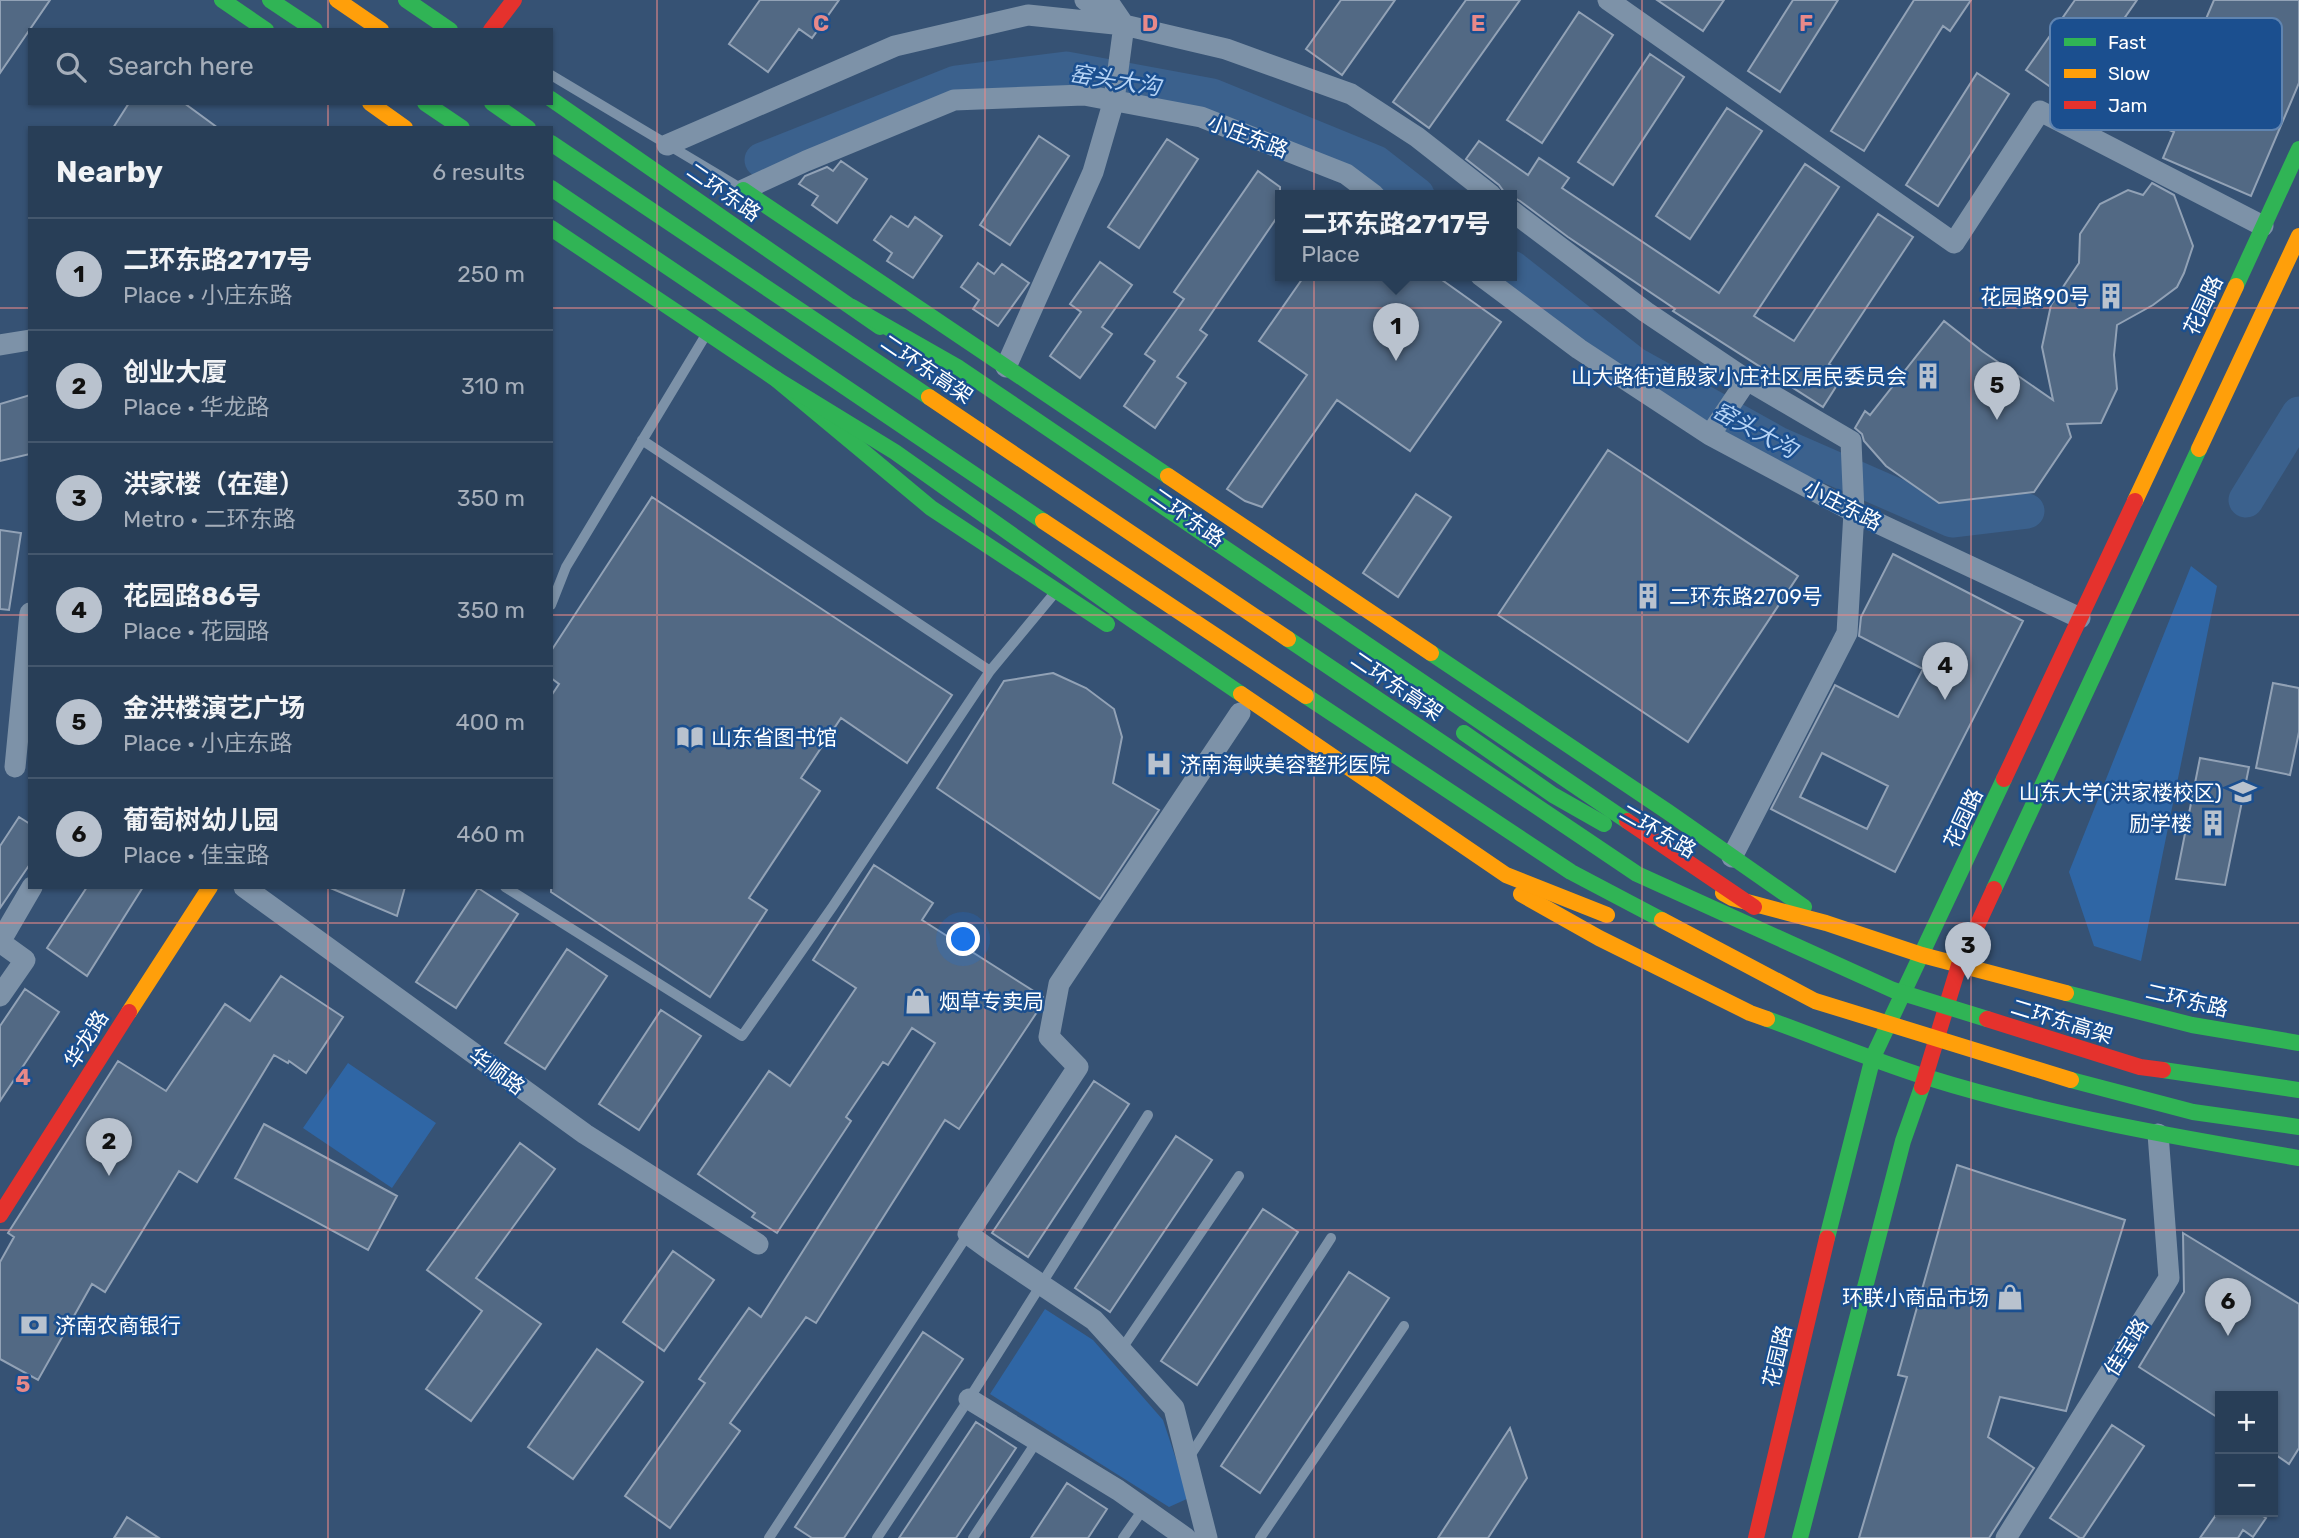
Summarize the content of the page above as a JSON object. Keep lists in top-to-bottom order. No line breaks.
{"streets":{"main road":["二环东路","花园路","二环东高架","华龙路"],"street":["小庄东路","华顺路","佳宝路"]},"crossings":[["小庄东路","二环东路"],["小庄东路","花园路"],["二环东路","花园路"]],"water":["窑头大沟"],"places":{"building":["花园路90号","山大路街道殷家小庄社区居民委员会","二环东路2709号","励学楼"],"library":["山东省图书馆"],"hospital":["济南海峡美容整形医院"],"school or university":["山东大学(洪家楼校区)"],"shop":["烟草专卖局","环联小商品市场"],"bank":["济南农商银行"]},"legend":["Fast","Slow","Jam"],"page":{"search":"Search here","heading":["Nearby","6 results"],"popup":["二环东路2717号","Place"],"list":[{"mark":"1","name":"二环东路2717号","note":"Place · 小庄东路","value":"250 m"},{"mark":"2","name":"创业大厦","note":"Place · 华龙路","value":"310 m"},{"mark":"3","name":"洪家楼（在建）","note":"Metro · 二环东路","value":"350 m"},{"mark":"4","name":"花园路86号","note":"Place · 花园路","value":"350 m"},{"mark":"5","name":"金洪楼演艺广场","note":"Place · 小庄东路","value":"400 m"},{"mark":"6","name":"葡萄树幼儿园","note":"Place · 佳宝路","value":"460 m"}],"pins":["1","5","4","3","2","6"],"map_buttons":["+","−"]},"grid":{"columns":["C","D","E","F"],"rows":["4","5"]}}
